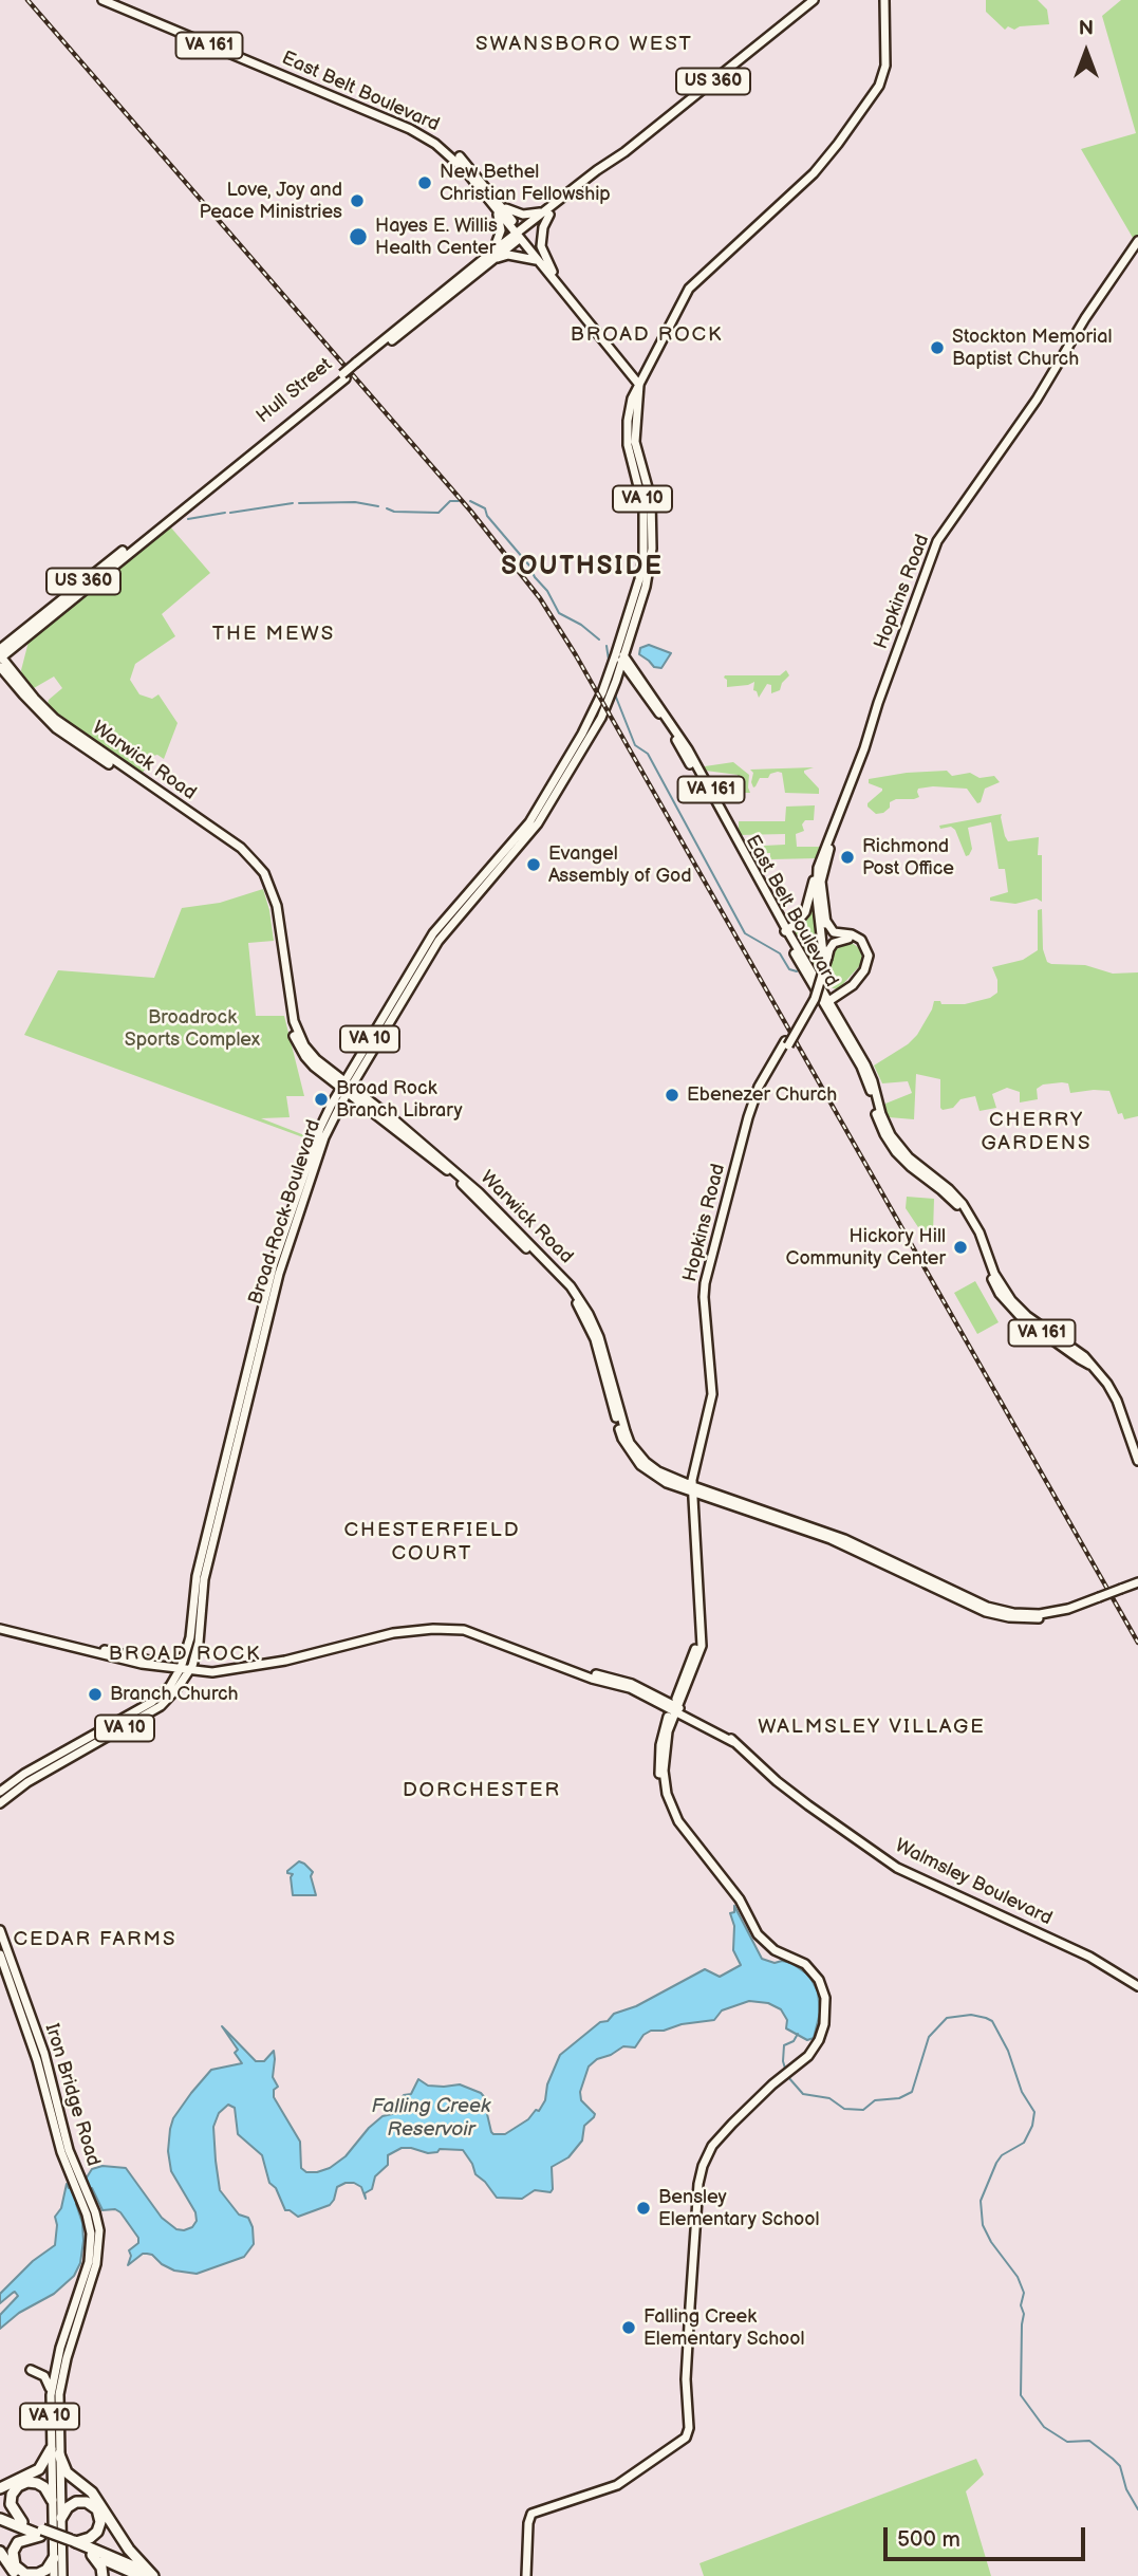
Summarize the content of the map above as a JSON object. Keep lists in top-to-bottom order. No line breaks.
{"streets":{"main road":["VA 161","US 360","East Belt Boulevard","Hull Street","VA 10","Hopkins Road","Warwick Road","Broad Rock Boulevard","Walmsley Boulevard","Iron Bridge Road"]},"crossings":[["East Belt Boulevard","Hull Street"],["East Belt Boulevard","VA 10"],["East Belt Boulevard","Broad Rock Boulevard"],["Hull Street","Warwick Road"],["VA 10","Broad Rock Boulevard"],["VA 10","Walmsley Boulevard"],["Hopkins Road","Warwick Road"],["Hopkins Road","Walmsley Boulevard"],["Warwick Road","Broad Rock Boulevard"],["Broad Rock Boulevard","Walmsley Boulevard"]],"districts":["SWANSBORO WEST","BROAD ROCK","SOUTHSIDE","THE MEWS","CHERRY GARDENS","CHESTERFIELD COURT","BROAD ROCK","WALMSLEY VILLAGE","DORCHESTER","CEDAR FARMS"],"water":["Falling Creek Reservoir"],"parks":["Broadrock Sports Complex"],"places":["New Bethel Christian Fellowship","Love, Joy and Peace Ministries","Hayes E. Willis Health Center","Stockton Memorial Baptist Church","Richmond Post Office","Evangel Assembly of God","Ebenezer Church","Broad Rock Branch Library","Hickory Hill Community Center","Branch Church","Bensley Elementary School","Falling Creek Elementary School"],"scale_bar":"500 m","north":"top"}
